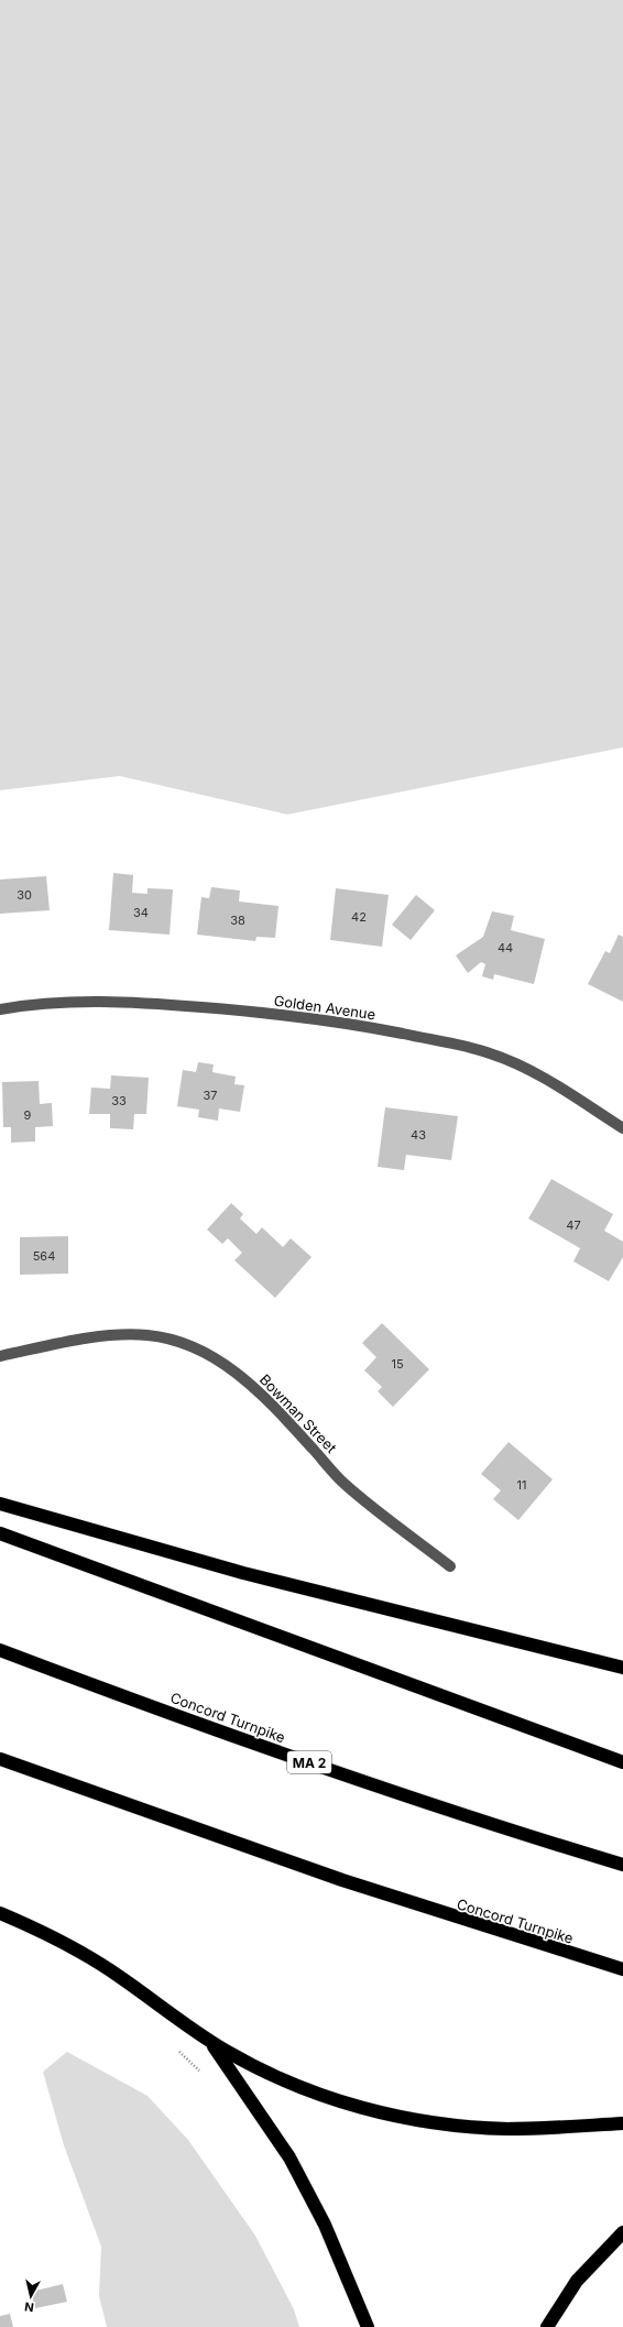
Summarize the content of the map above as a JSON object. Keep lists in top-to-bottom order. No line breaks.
{"streets":{"highway":["Concord Turnpike","MA 2"],"street":["Golden Avenue","Bowman Street"]},"house_numbers":["30","34","42","38","44","37","33","9","43","47","564","15","11"],"north":"bottom"}
